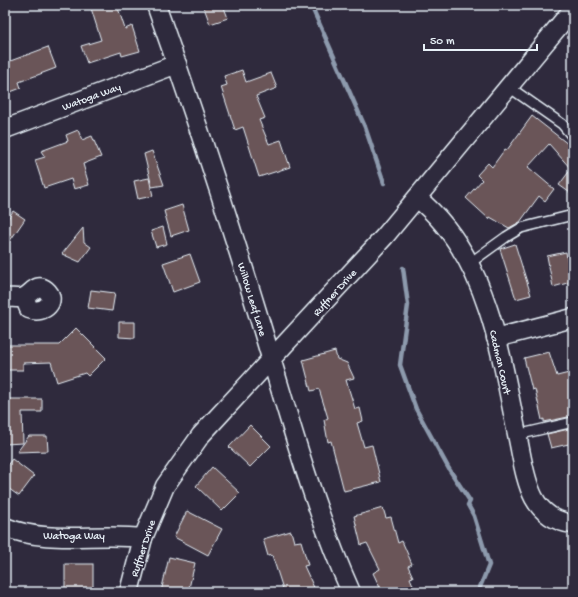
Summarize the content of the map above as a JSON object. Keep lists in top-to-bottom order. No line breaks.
{"streets":{"street":["Watoga Way","Ruffner Drive","Willow Leaf Lane","Cadman Court"]},"crossings":[["Watoga Way","Ruffner Drive"],["Watoga Way","Willow Leaf Lane"],["Ruffner Drive","Willow Leaf Lane"],["Ruffner Drive","Cadman Court"]],"scale_bar":"50 m"}
